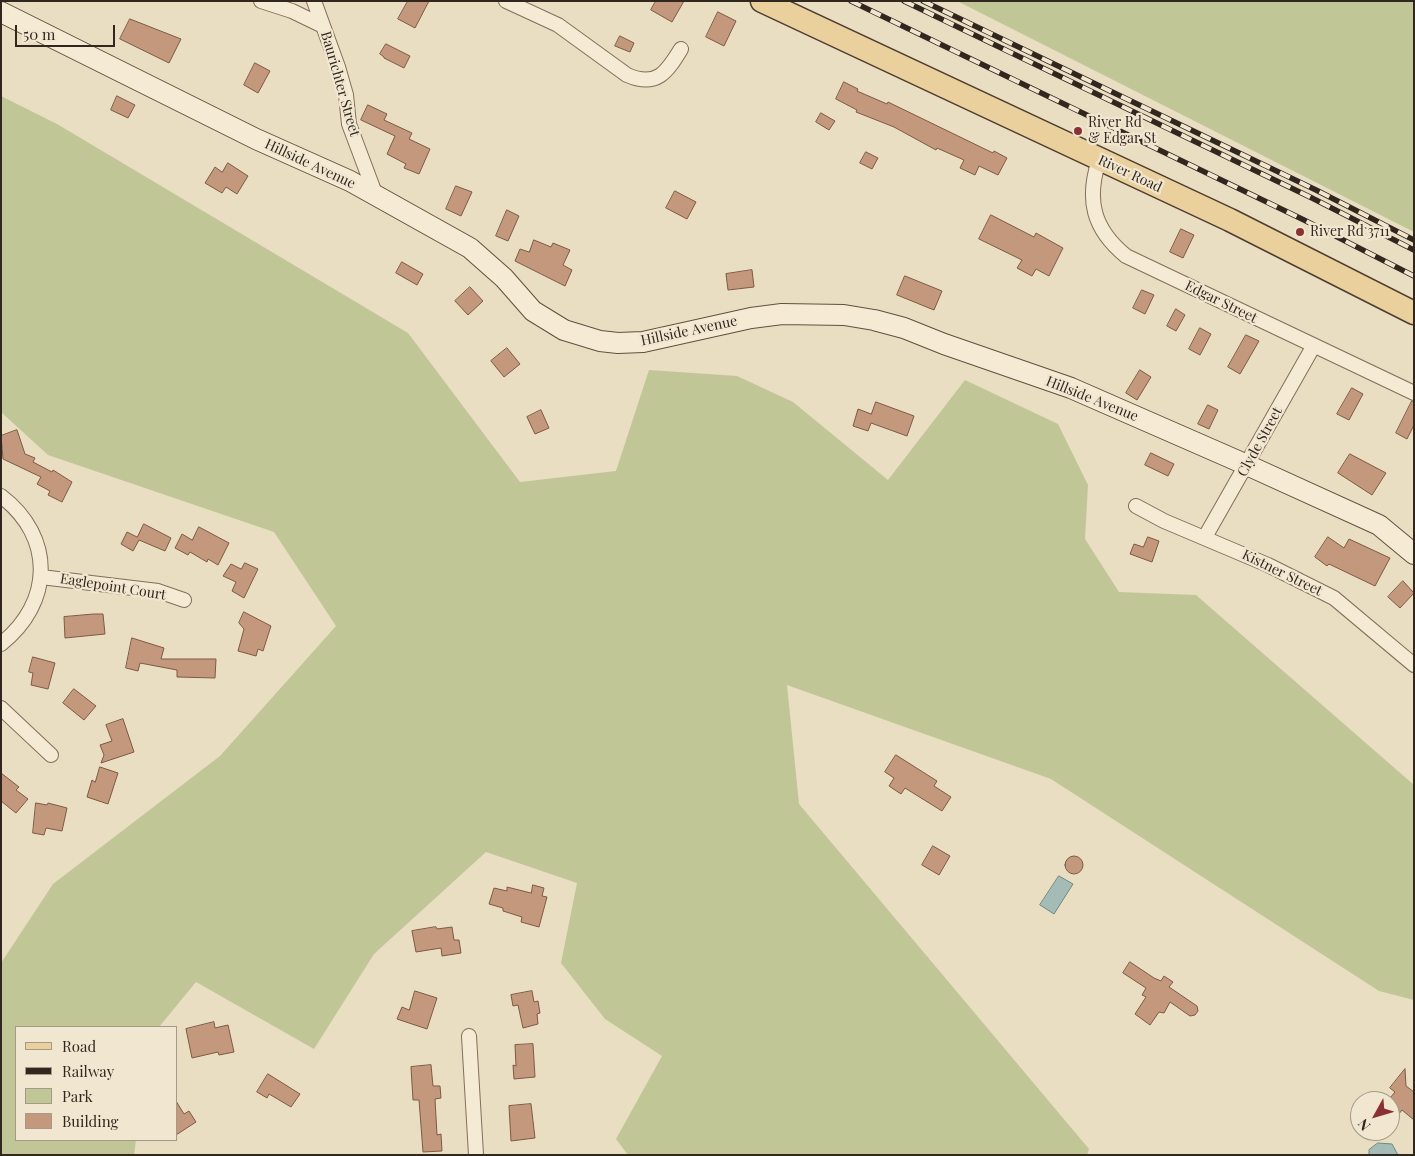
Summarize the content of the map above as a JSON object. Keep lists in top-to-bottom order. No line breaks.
{"streets":{"main road":["River Road"],"street":["Baurichter Street","Hillside Avenue","Edgar Street","Clyde Street","Kistner Street","Eaglepoint Court"]},"crossings":[["Baurichter Street","Hillside Avenue"],["Hillside Avenue","Clyde Street"],["River Road","Edgar Street"],["Edgar Street","Clyde Street"],["Clyde Street","Kistner Street"]],"places":["River Rd & Edgar St","River Rd 3711"],"legend":["Road","Railway","Park","Building"],"scale_bar":"50 m","north":"bottom left"}
